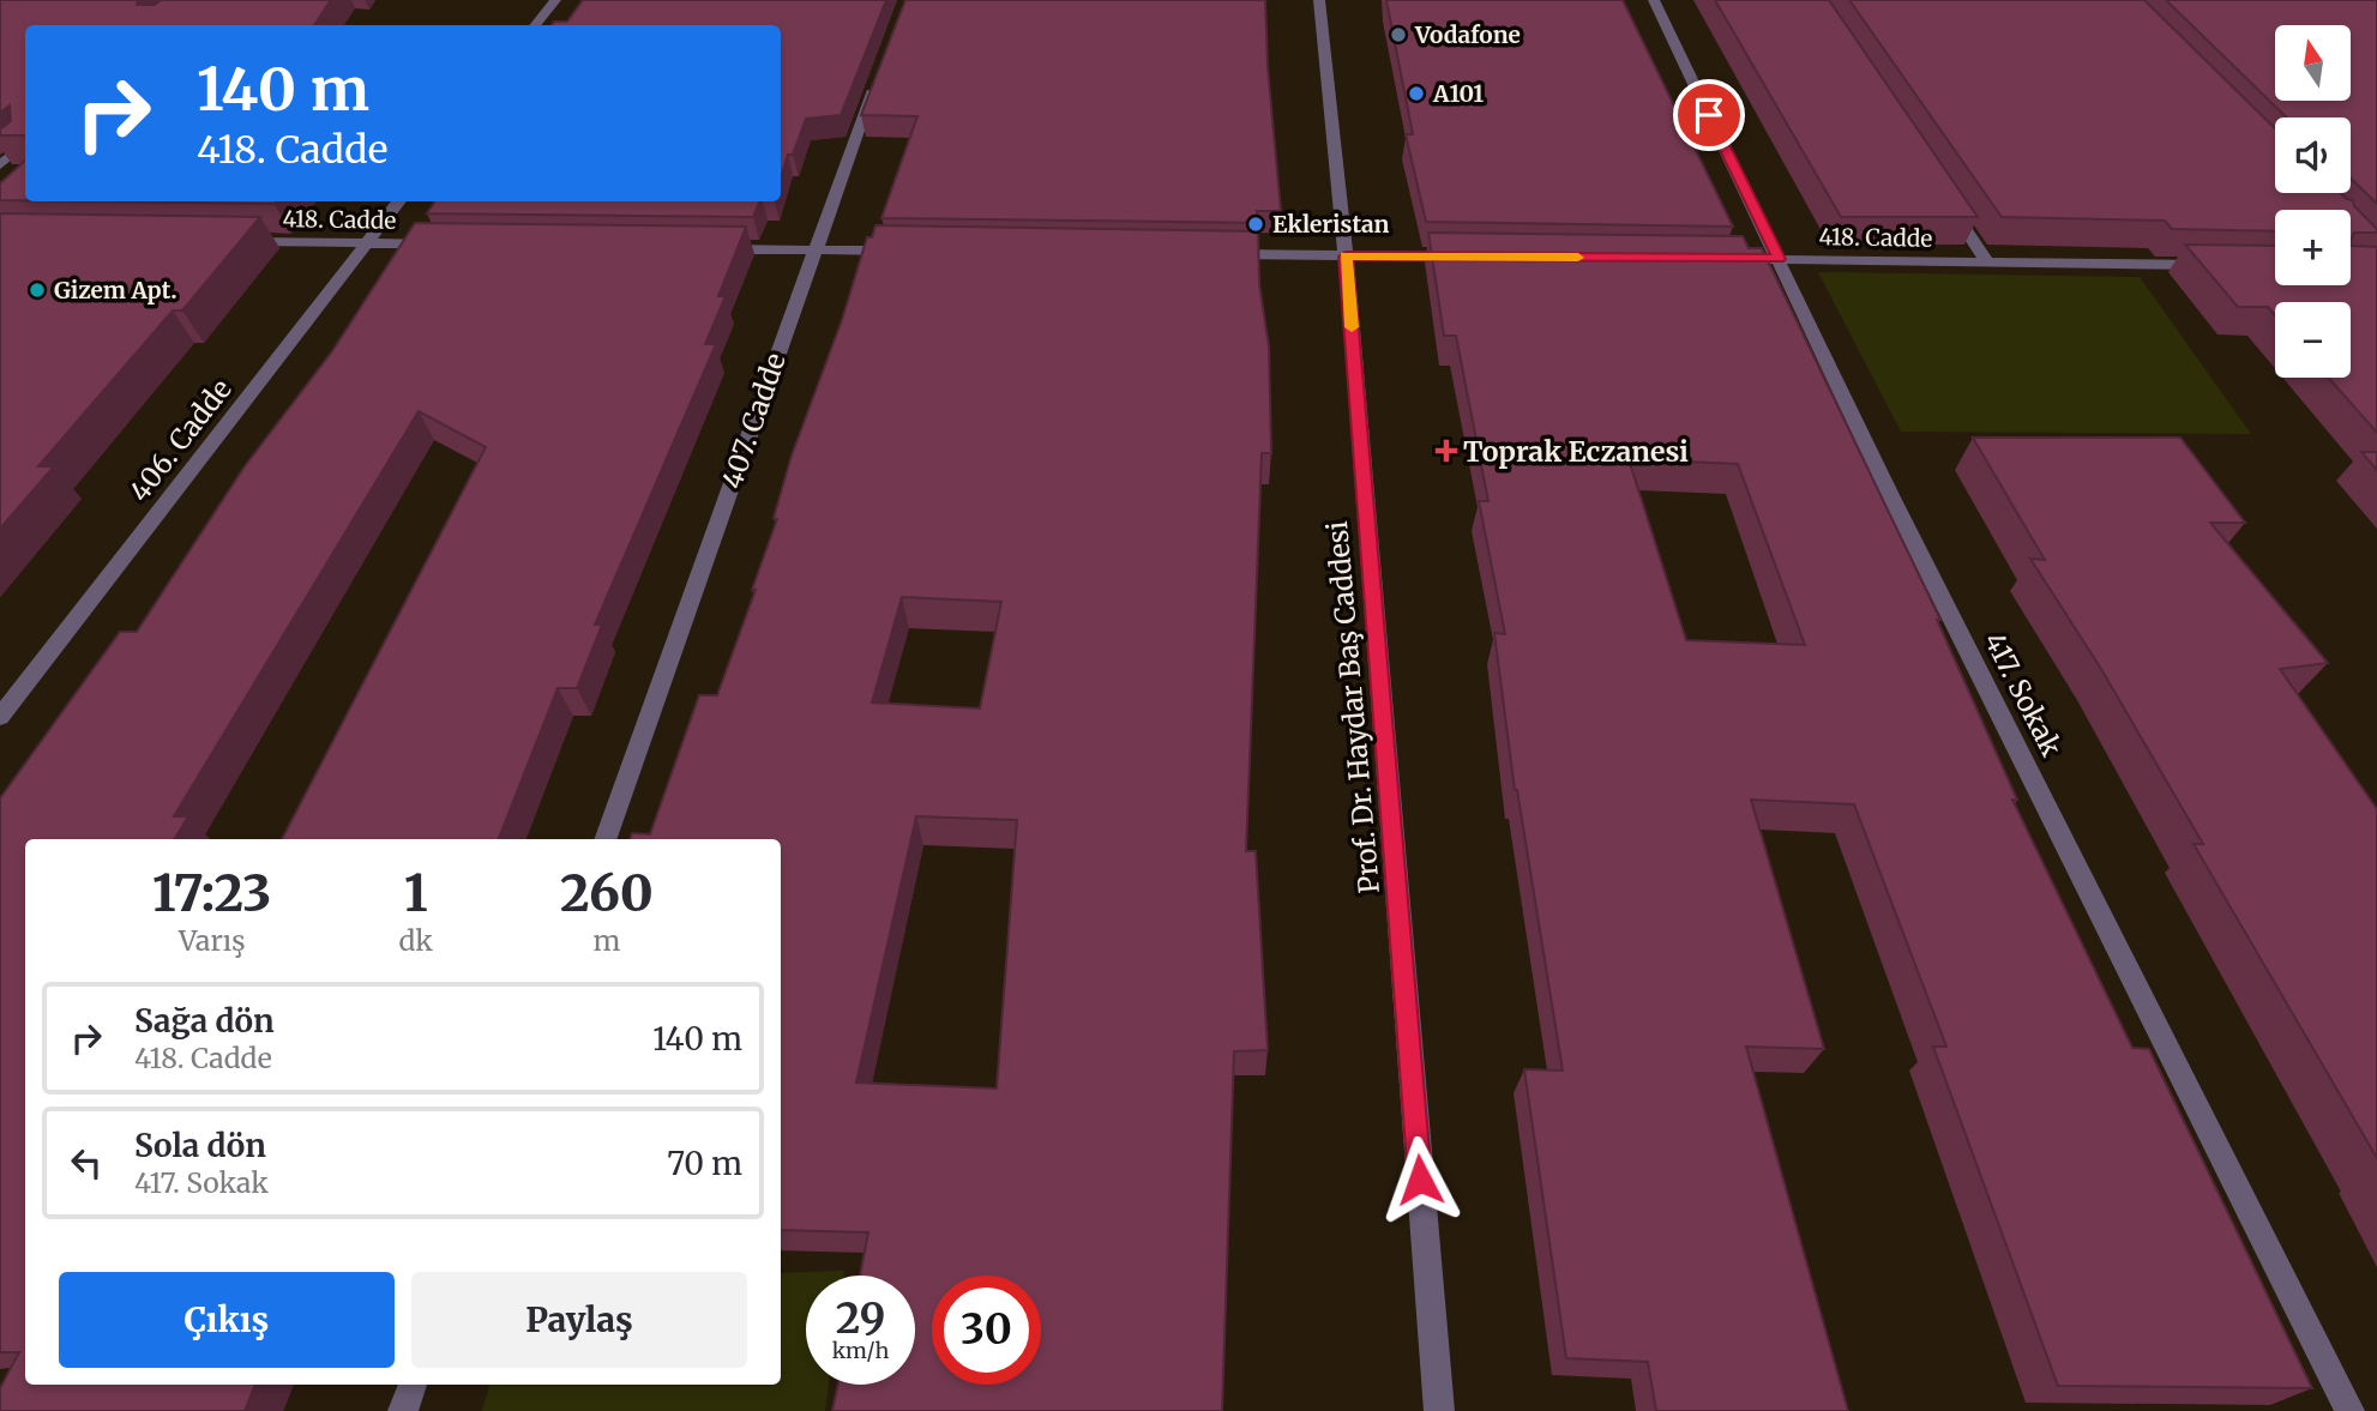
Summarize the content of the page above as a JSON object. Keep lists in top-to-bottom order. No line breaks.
{"streets":{"street":["418. Cadde","407. Cadde","406. Cadde","417. Sokak","Prof. Dr. Haydar Baş Caddesi"]},"crossings":[["418. Cadde","406. Cadde"],["418. Cadde","417. Sokak"]],"places":{"other":["Vodafone","A101","Ekleristan","Gizem Apt."],"health":["Toprak Eczanesi"]},"north":"top","page":{"map_buttons":["+","−"],"turn":["140 m","418. Cadde"],"eta":["17:23","Varış","1","dk","260","m"],"list":[{"name":"Sağa dön","note":"418. Cadde","value":"140 m"},{"name":"Sola dön","note":"417. Sokak","value":"70 m"}],"buttons":["Çıkış","Paylaş"],"speed":"29 km/h","limit":"30"}}
